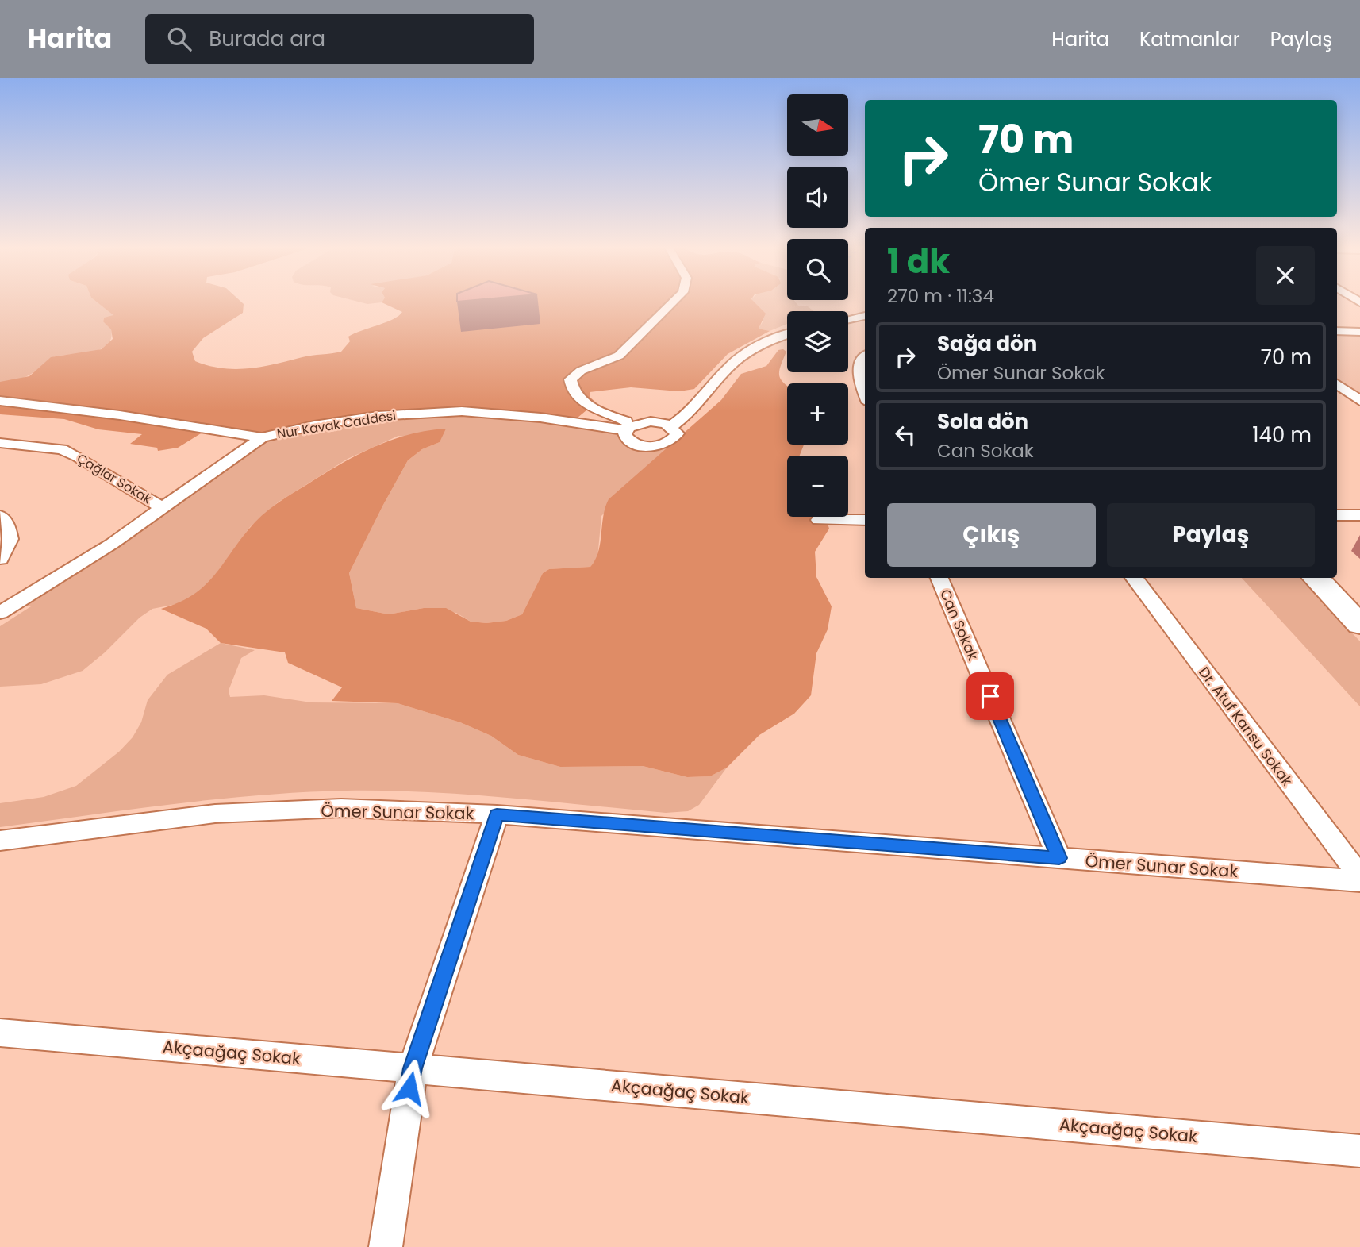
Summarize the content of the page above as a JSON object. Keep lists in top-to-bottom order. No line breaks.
{"streets":{"street":["Nur Kavak Caddesi","Çağlar Sokak","Can Sokak","Dr. Atuf Kansu Sokak","Ömer Sunar Sokak","Akçaağaç Sokak"]},"crossings":[["Nur Kavak Caddesi","Çağlar Sokak"],["Can Sokak","Ömer Sunar Sokak"]],"north":"right","page":{"header":"Harita","search":"Burada ara","nav":["Harita","Katmanlar","Paylaş"],"map_buttons":["+","−"],"turn":["70 m","Ömer Sunar Sokak"],"heading":["1 dk","270 m · 11:34"],"list":[{"name":"Sağa dön","note":"Ömer Sunar Sokak","value":"70 m"},{"name":"Sola dön","note":"Can Sokak","value":"140 m"}],"buttons":["Çıkış","Paylaş"]}}
